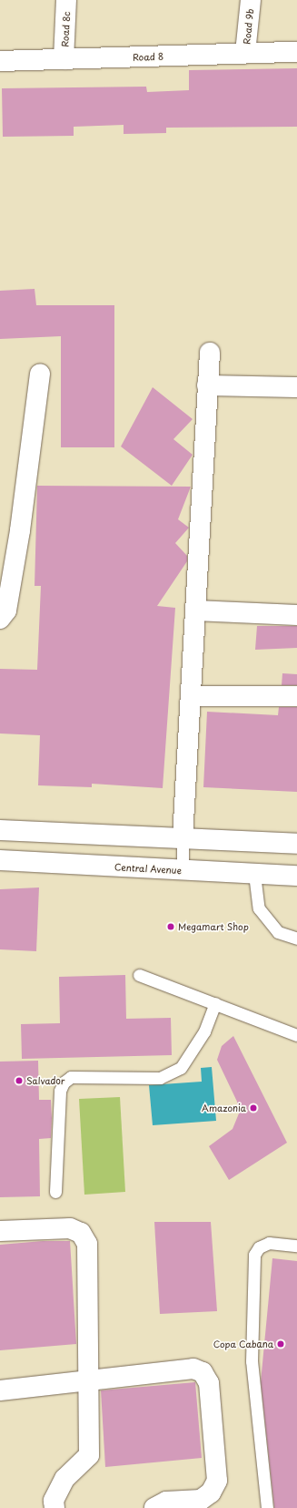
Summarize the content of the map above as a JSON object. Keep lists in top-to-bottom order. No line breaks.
{"streets":{"street":["Road 9b","Road 8c","Road 8","Central Avenue"]},"crossings":[["Road 9b","Road 8"],["Road 8c","Road 8"]],"places":["Megamart Shop","Salvador","Amazonia","Copa Cabana"]}
